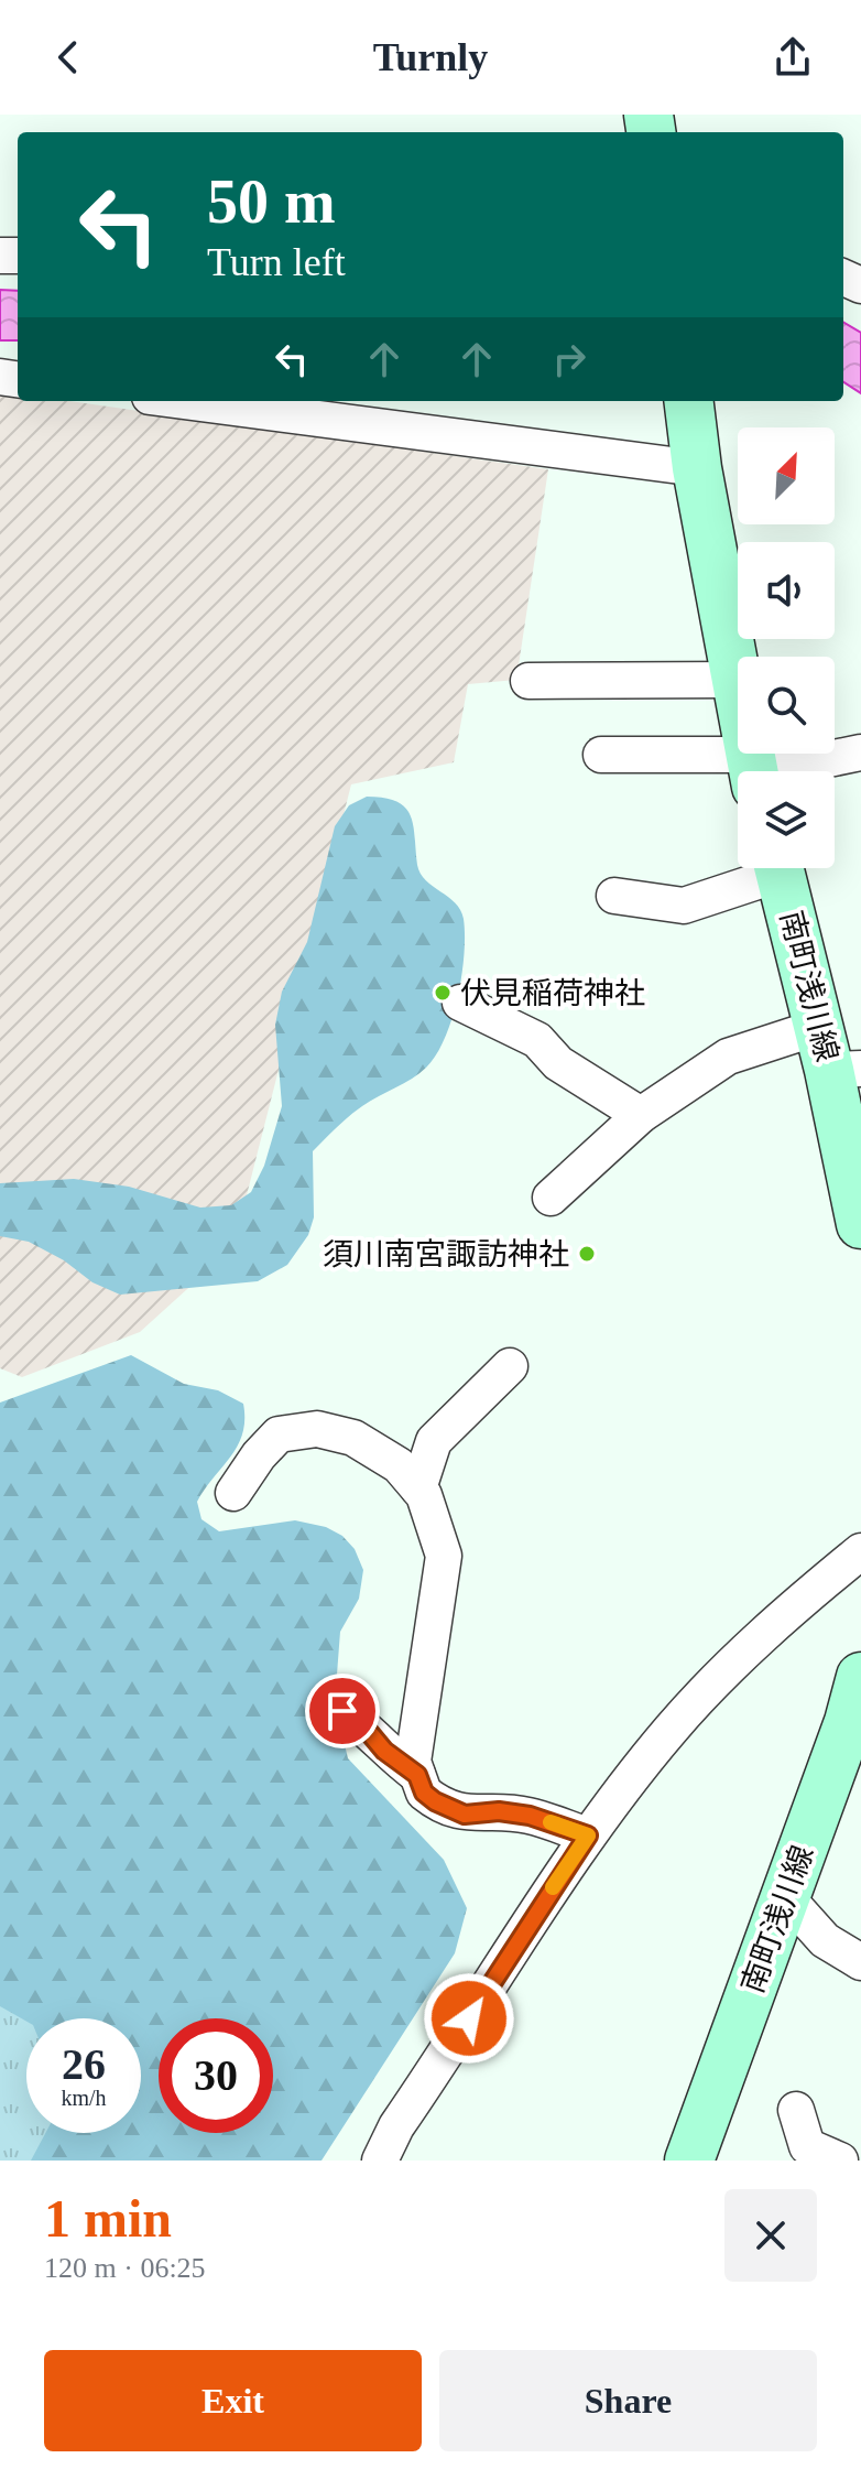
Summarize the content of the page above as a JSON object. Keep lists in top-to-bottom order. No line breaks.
{"streets":{"street":["南町浅川線"]},"places":["伏見稲荷神社","須川南宮諏訪神社"],"north":"top right","page":{"header":"Turnly","turn":["50 m","Turn left"],"speed":"26 km/h","limit":"30","heading":["1 min","120 m · 06:25"],"buttons":["Exit","Share"]}}
